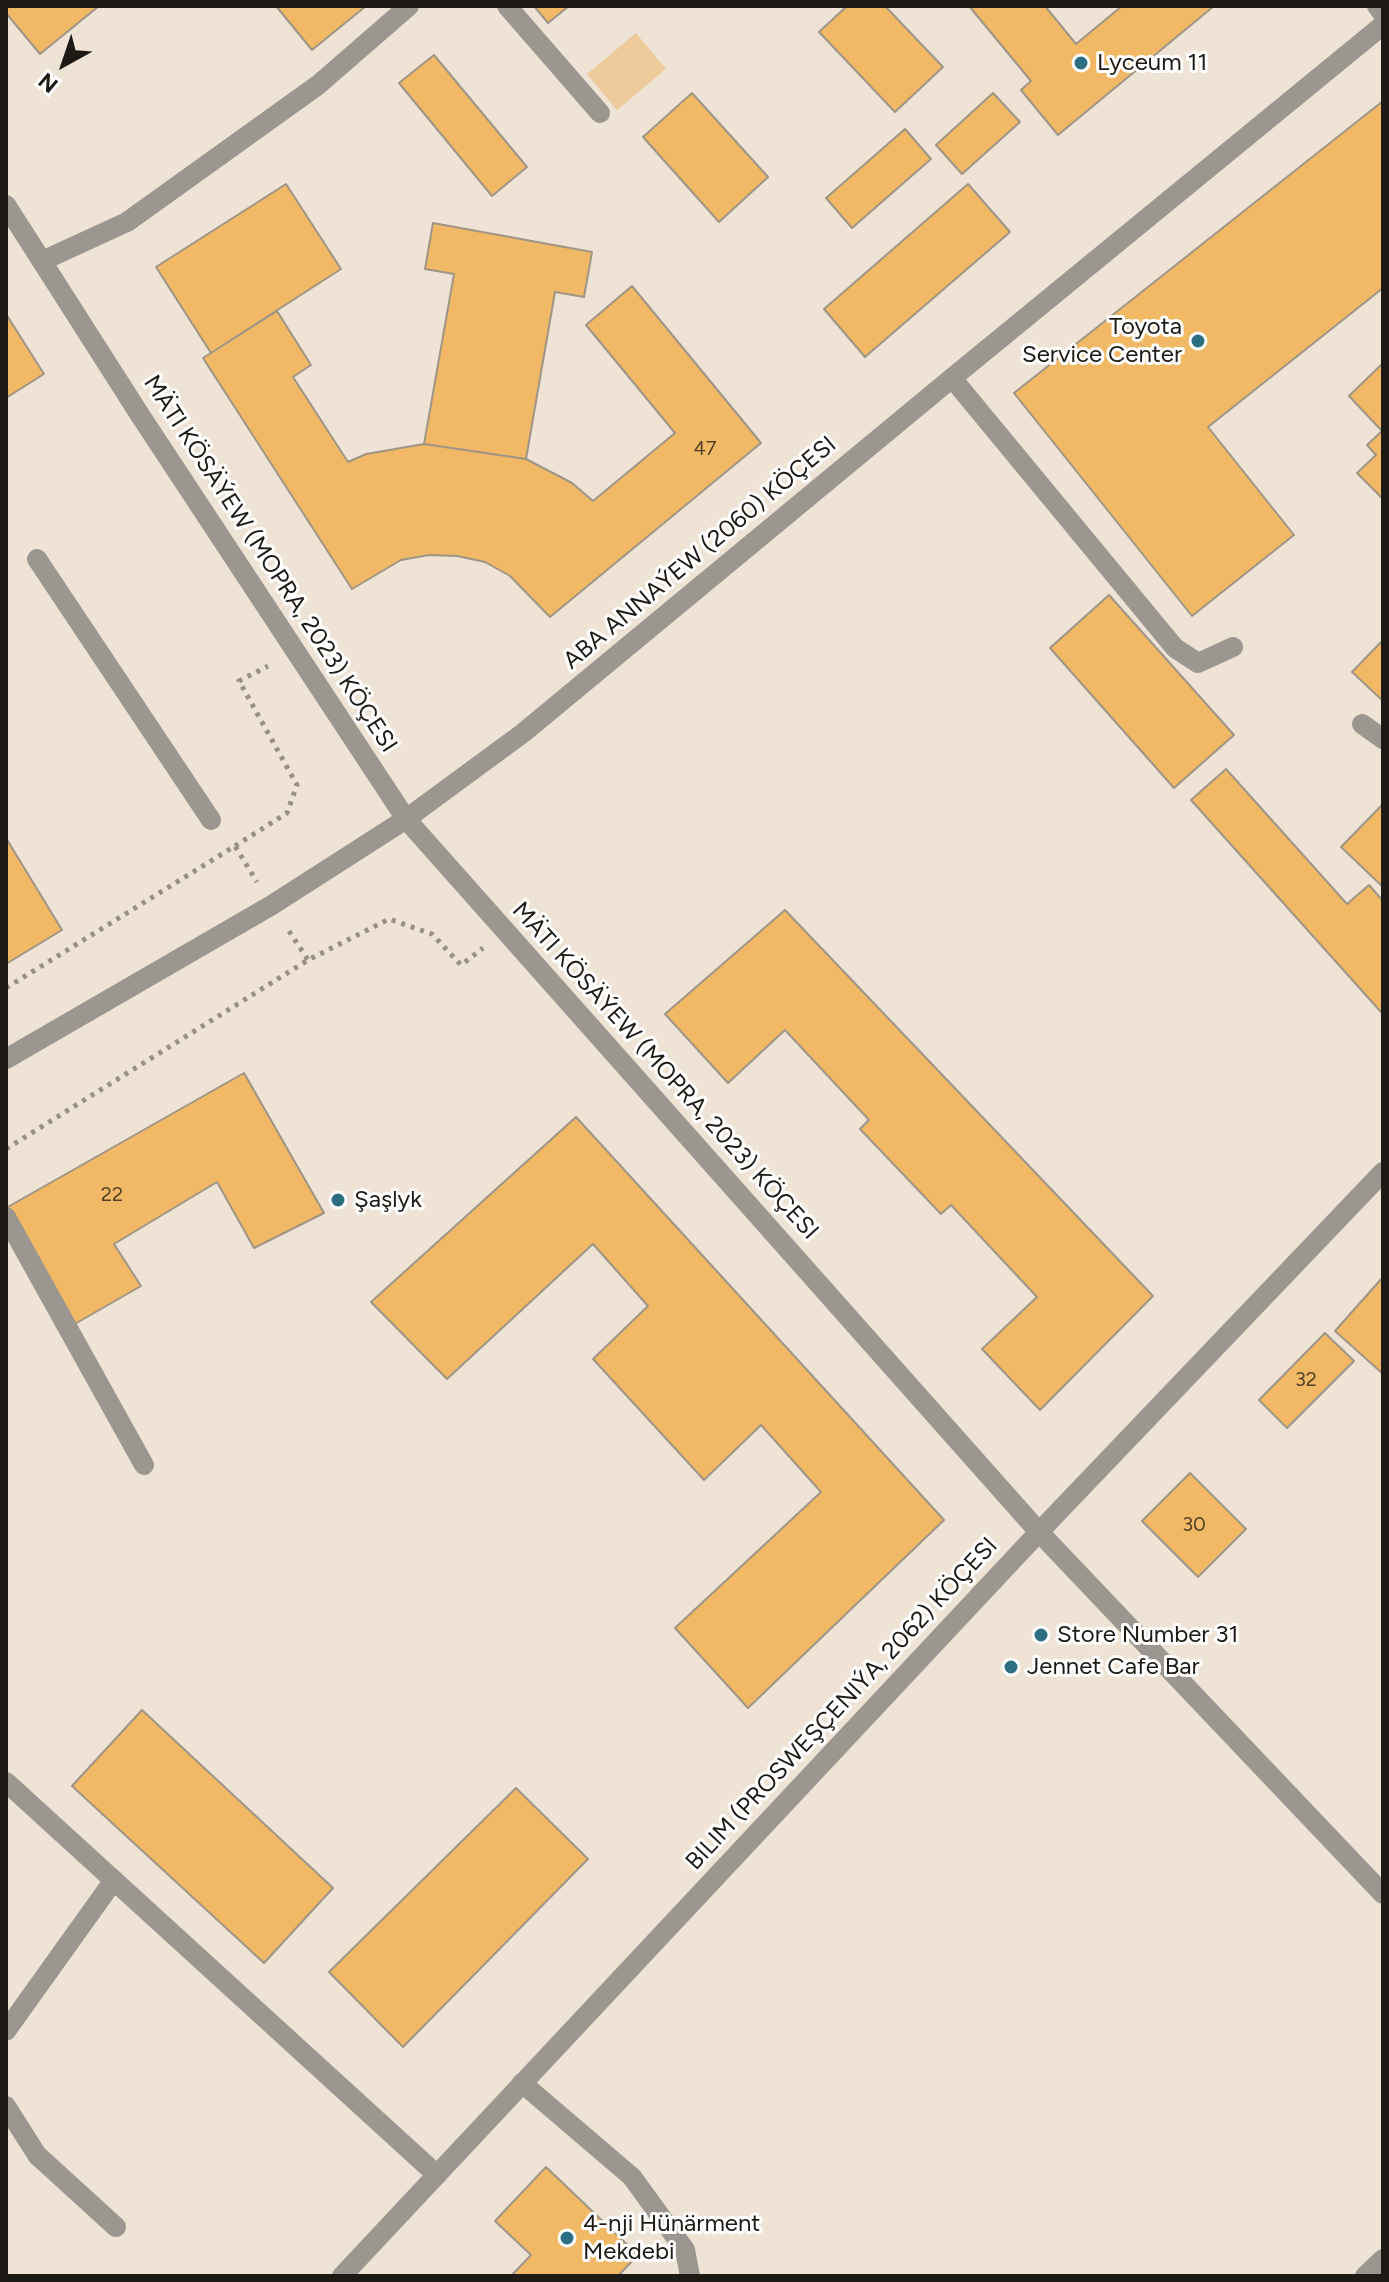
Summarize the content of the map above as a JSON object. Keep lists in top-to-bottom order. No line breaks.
{"streets":{"street":["ABA ANNAÝEW (2060) KÖÇESI","MÄTI KÖSÄÝEW (MOPRA, 2023) KÖÇESI","BILIM (PROSWEŞÇENIÝA, 2062) KÖÇESI"]},"crossings":[["ABA ANNAÝEW (2060) KÖÇESI","MÄTI KÖSÄÝEW (MOPRA, 2023) KÖÇESI"],["MÄTI KÖSÄÝEW (MOPRA, 2023) KÖÇESI","BILIM (PROSWEŞÇENIÝA, 2062) KÖÇESI"]],"places":["Lyceum 11","Toyota Service Center","Şaşlyk","Store Number 31","Jennet Cafe Bar","4-nji Hünärment Mekdebi"],"house_numbers":["47","22","32","30"],"north":"bottom left"}
